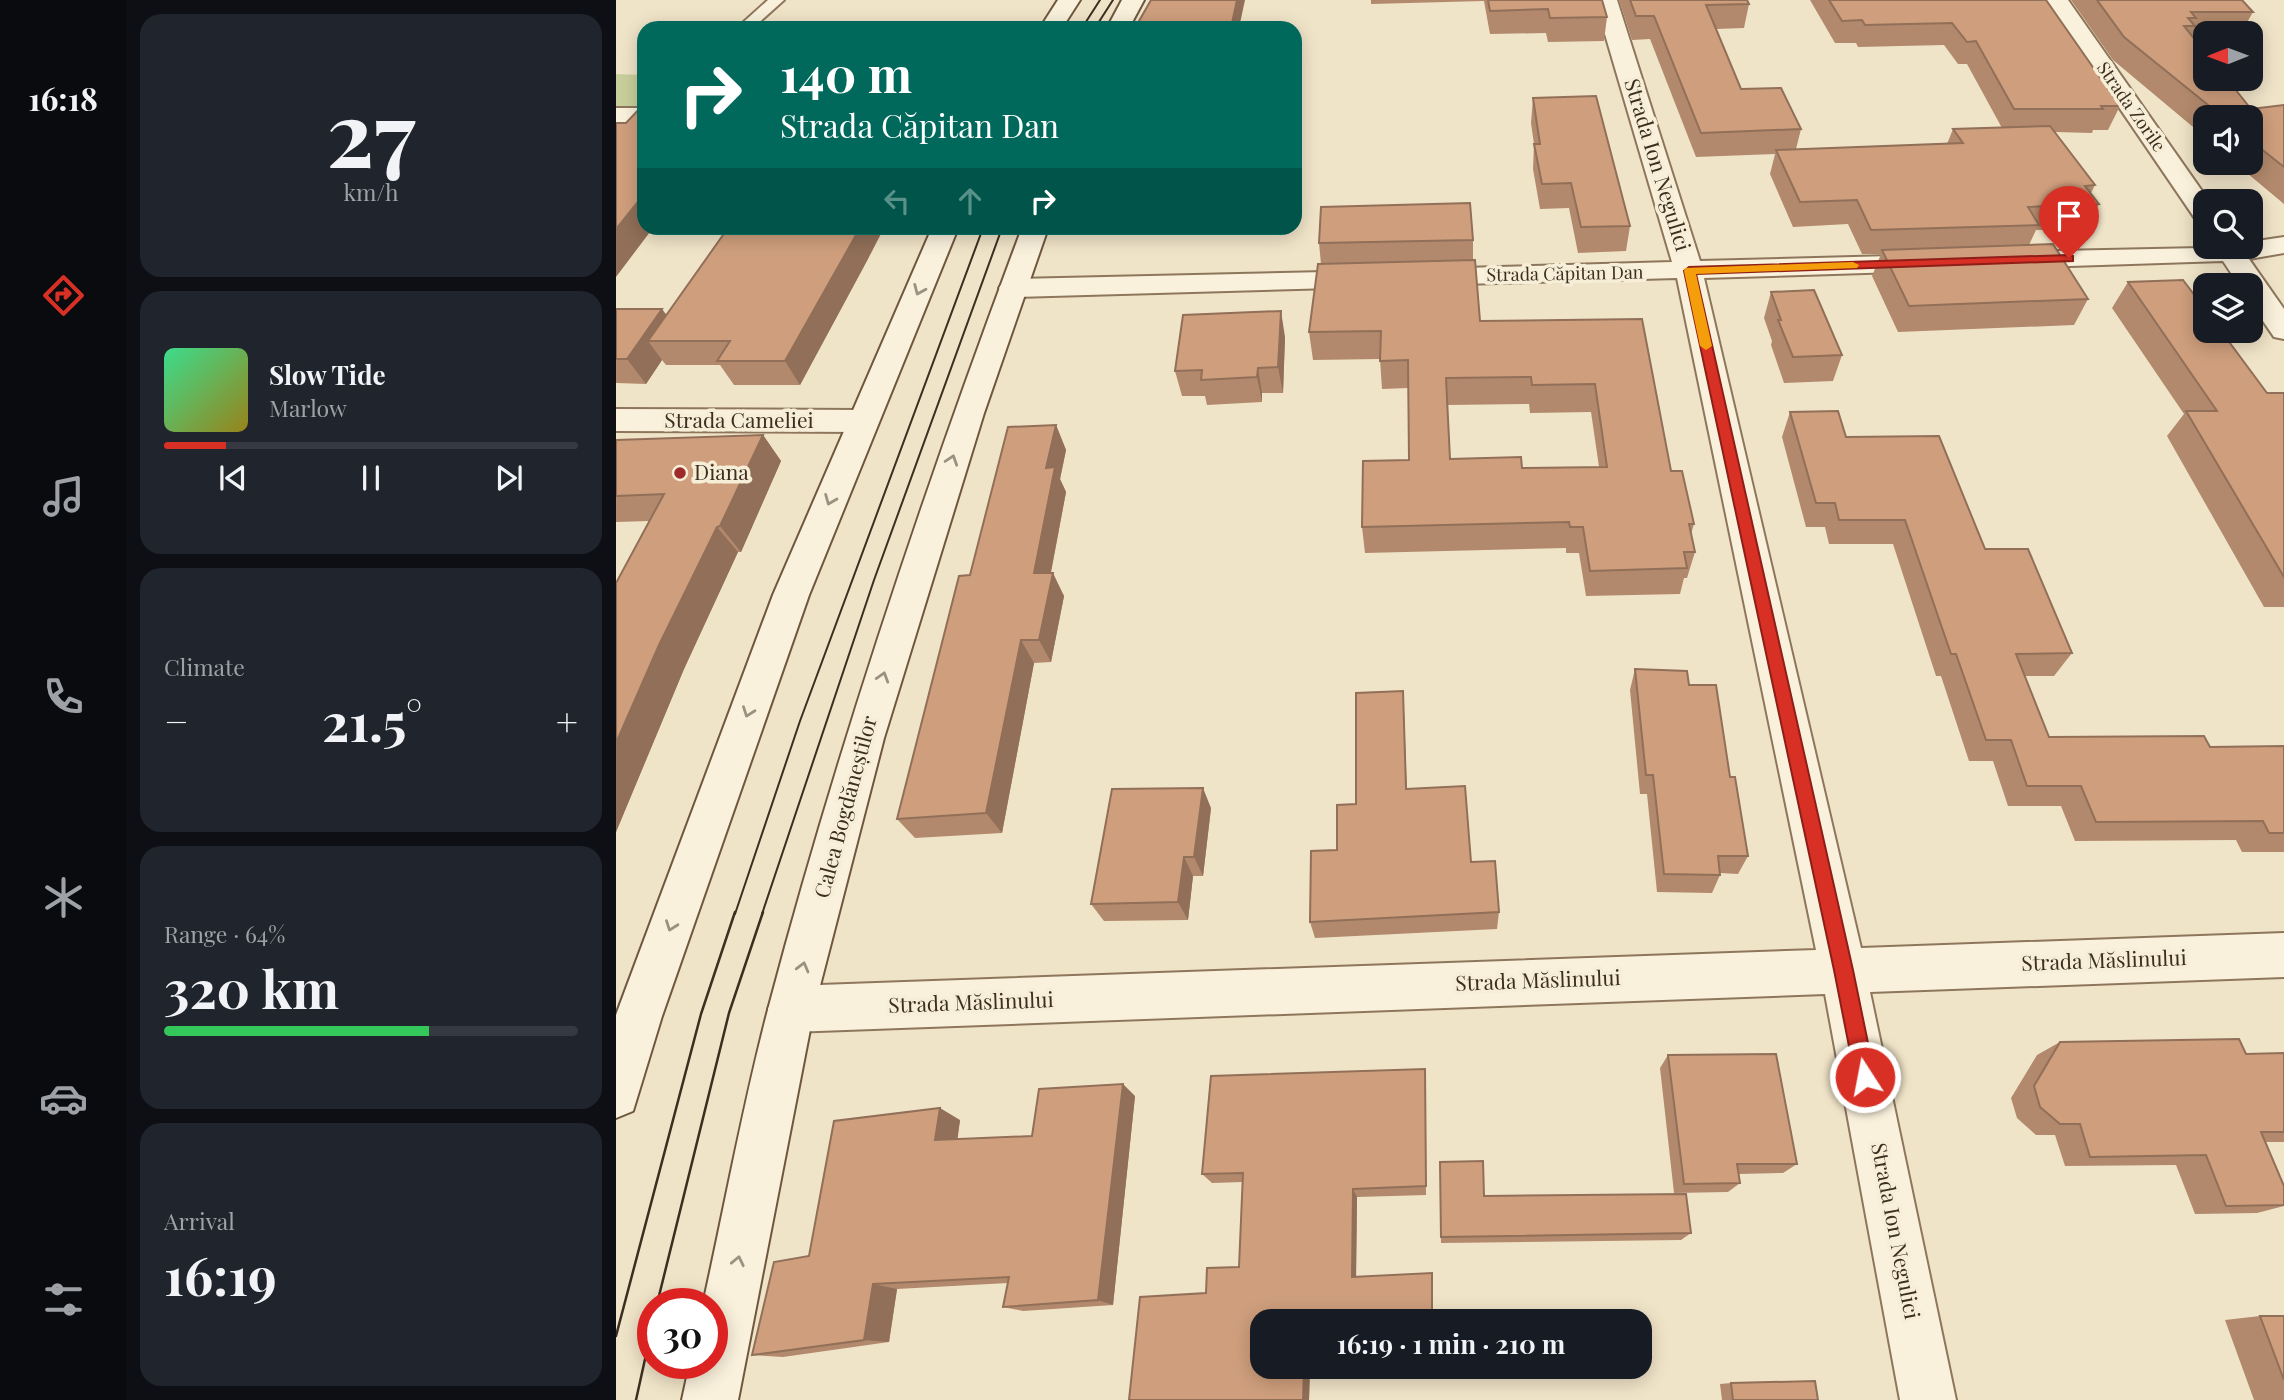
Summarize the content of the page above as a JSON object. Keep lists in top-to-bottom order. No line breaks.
{"streets":{"street":["Strada Zorile","Strada Ion Negulici","Strada Căpitan Dan","Strada Cameliei","Calea Bogdăneștilor","Strada Măslinului"]},"crossings":[["Strada Ion Negulici","Strada Căpitan Dan"],["Strada Ion Negulici","Strada Măslinului"],["Strada Căpitan Dan","Calea Bogdăneștilor"],["Calea Bogdăneștilor","Strada Măslinului"]],"places":["Diana"],"north":"left","page":{"tabs":"16:18","tile":[["27","km/h"],"Climate",["Range · 64%","320 km"],["Arrival","16:19"]],"turn":["140 m","Strada Căpitan Dan"],"song":["Slow Tide","Marlow"],"heat":["−","21.5°","+"],"limit":"30","trip":"16:19 · 1 min · 210 m"}}
